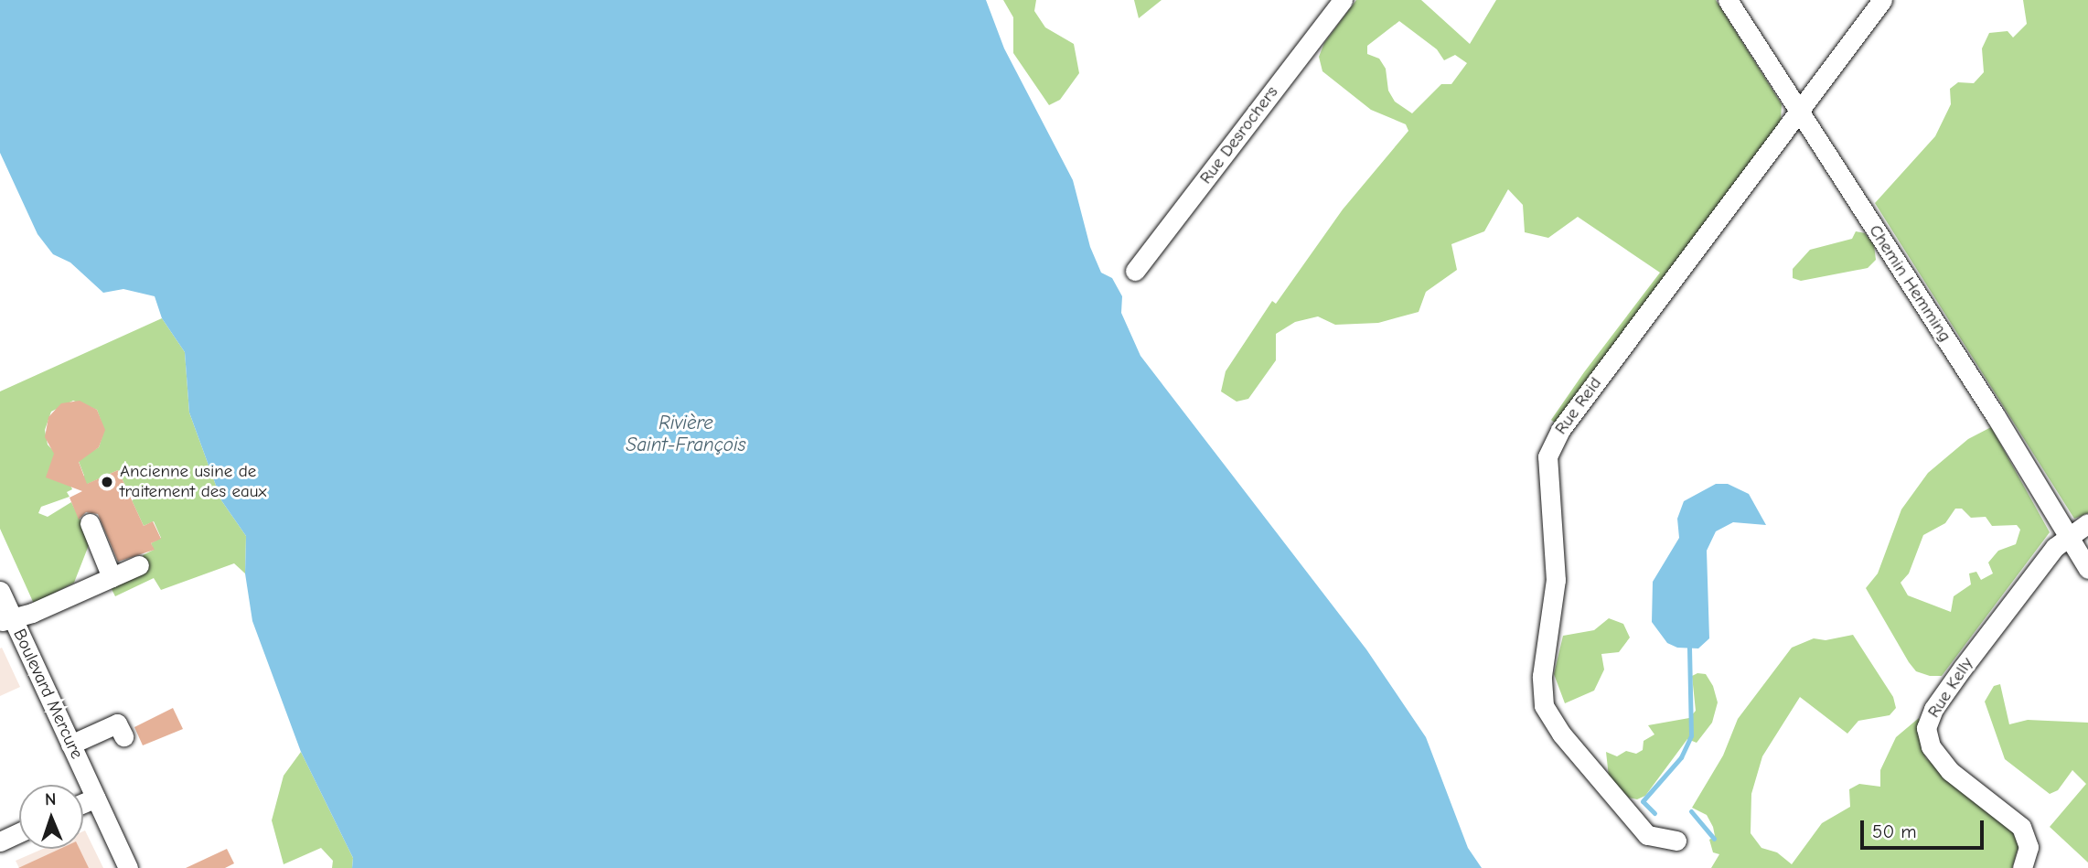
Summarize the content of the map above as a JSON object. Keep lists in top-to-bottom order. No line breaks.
{"streets":{"street":["Rue Desrochers","Chemin Hemming","Rue Reid","Rue Kelly","Boulevard Mercure"]},"crossings":[["Chemin Hemming","Rue Reid"],["Chemin Hemming","Rue Kelly"]],"water":["Rivière Saint-François"],"places":["Ancienne usine de traitement des eaux"],"scale_bar":"50 m","north":"top"}
